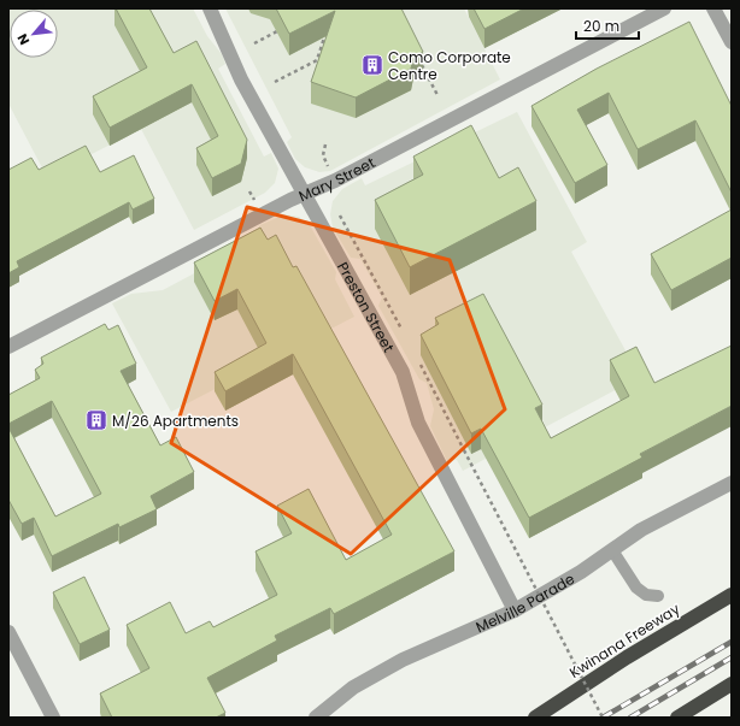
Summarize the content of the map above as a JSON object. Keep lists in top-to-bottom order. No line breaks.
{"streets":{"highway":["Kwinana Freeway"],"street":["Mary Street","Preston Street","Melville Parade"]},"crossings":[["Mary Street","Preston Street"],["Preston Street","Melville Parade"]],"places":{"building":["Como Corporate Centre","M/26 Apartments"]},"scale_bar":"20 m","north":"bottom left"}
